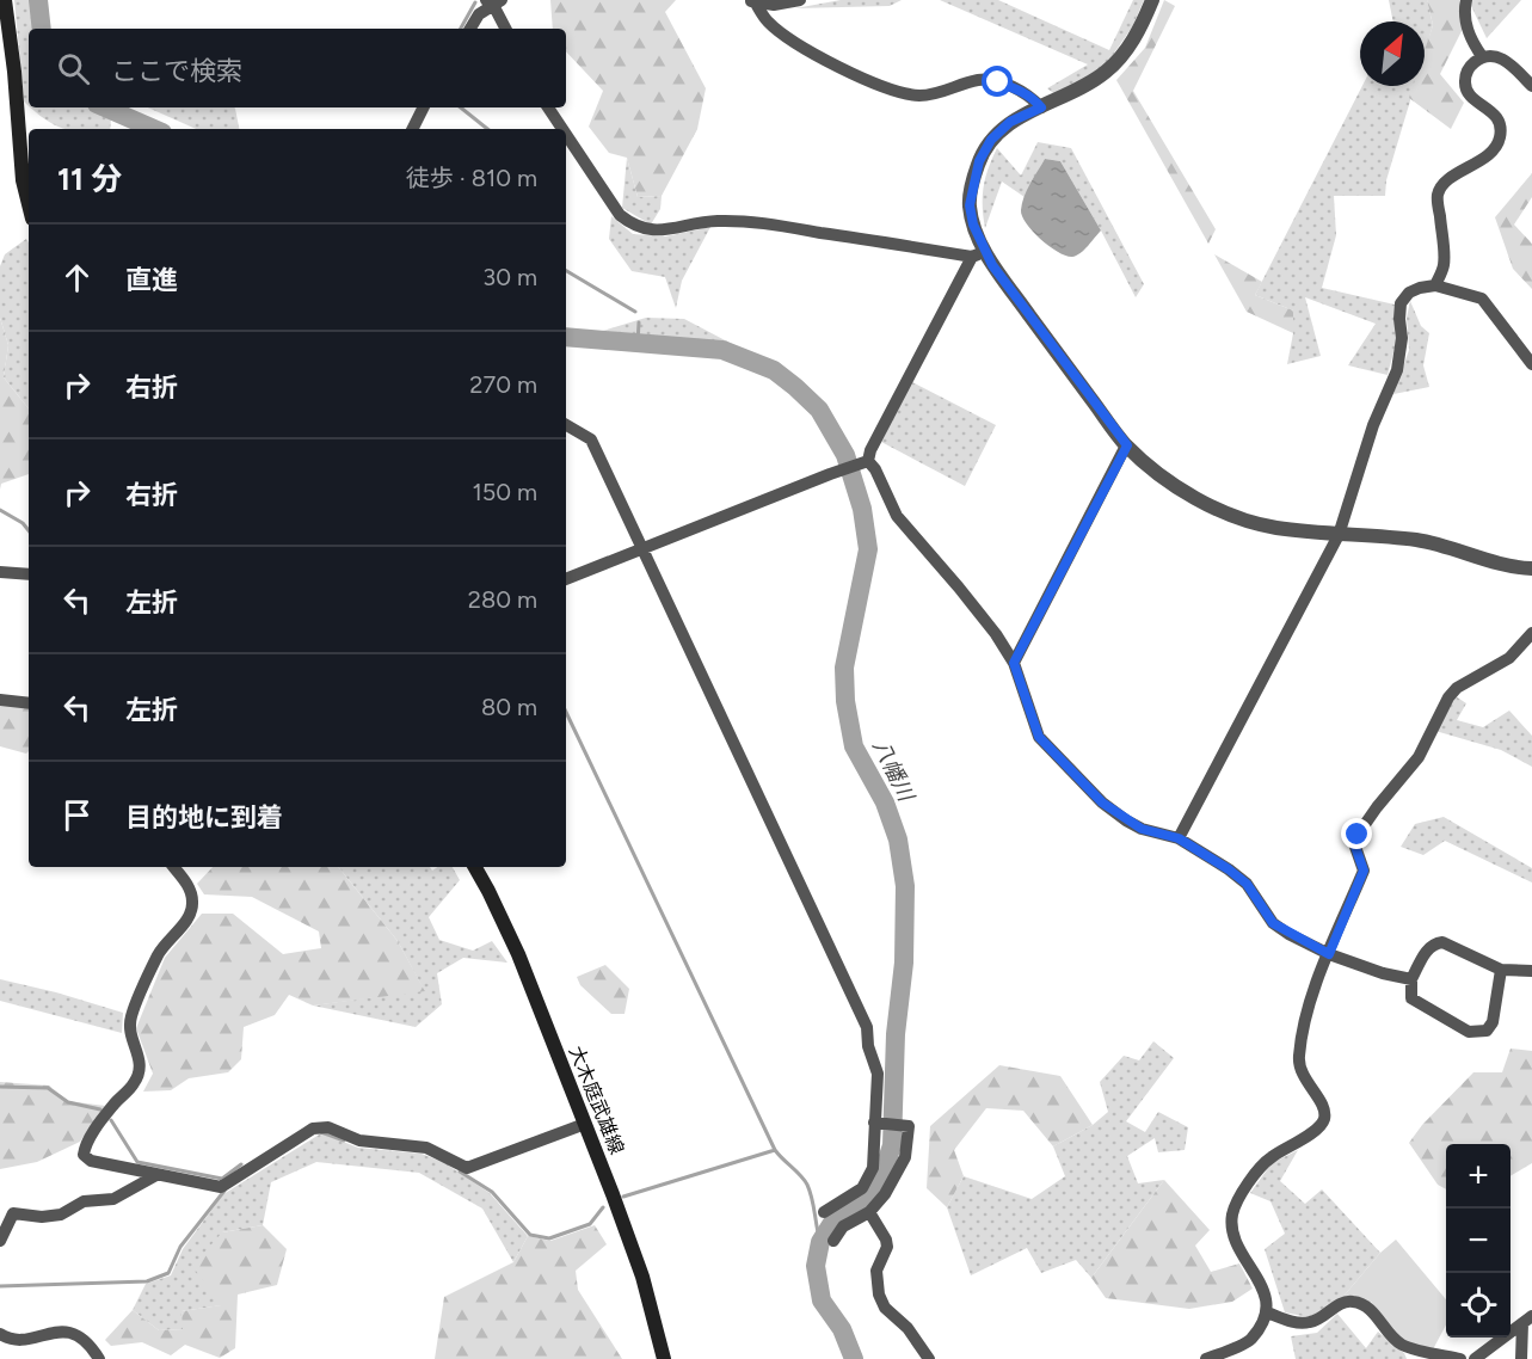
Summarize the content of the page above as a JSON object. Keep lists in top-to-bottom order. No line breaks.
{"streets":{"main road":["大木庭武雄線"]},"water":["八幡川"],"north":"top right","page":{"search":"ここで検索","heading":["11 分","徒歩 · 810 m"],"list":[["直進","30 m"],["右折","270 m"],["右折","150 m"],["左折","280 m"],["左折","80 m"],"目的地に到着"],"map_buttons":["+","−"]}}
